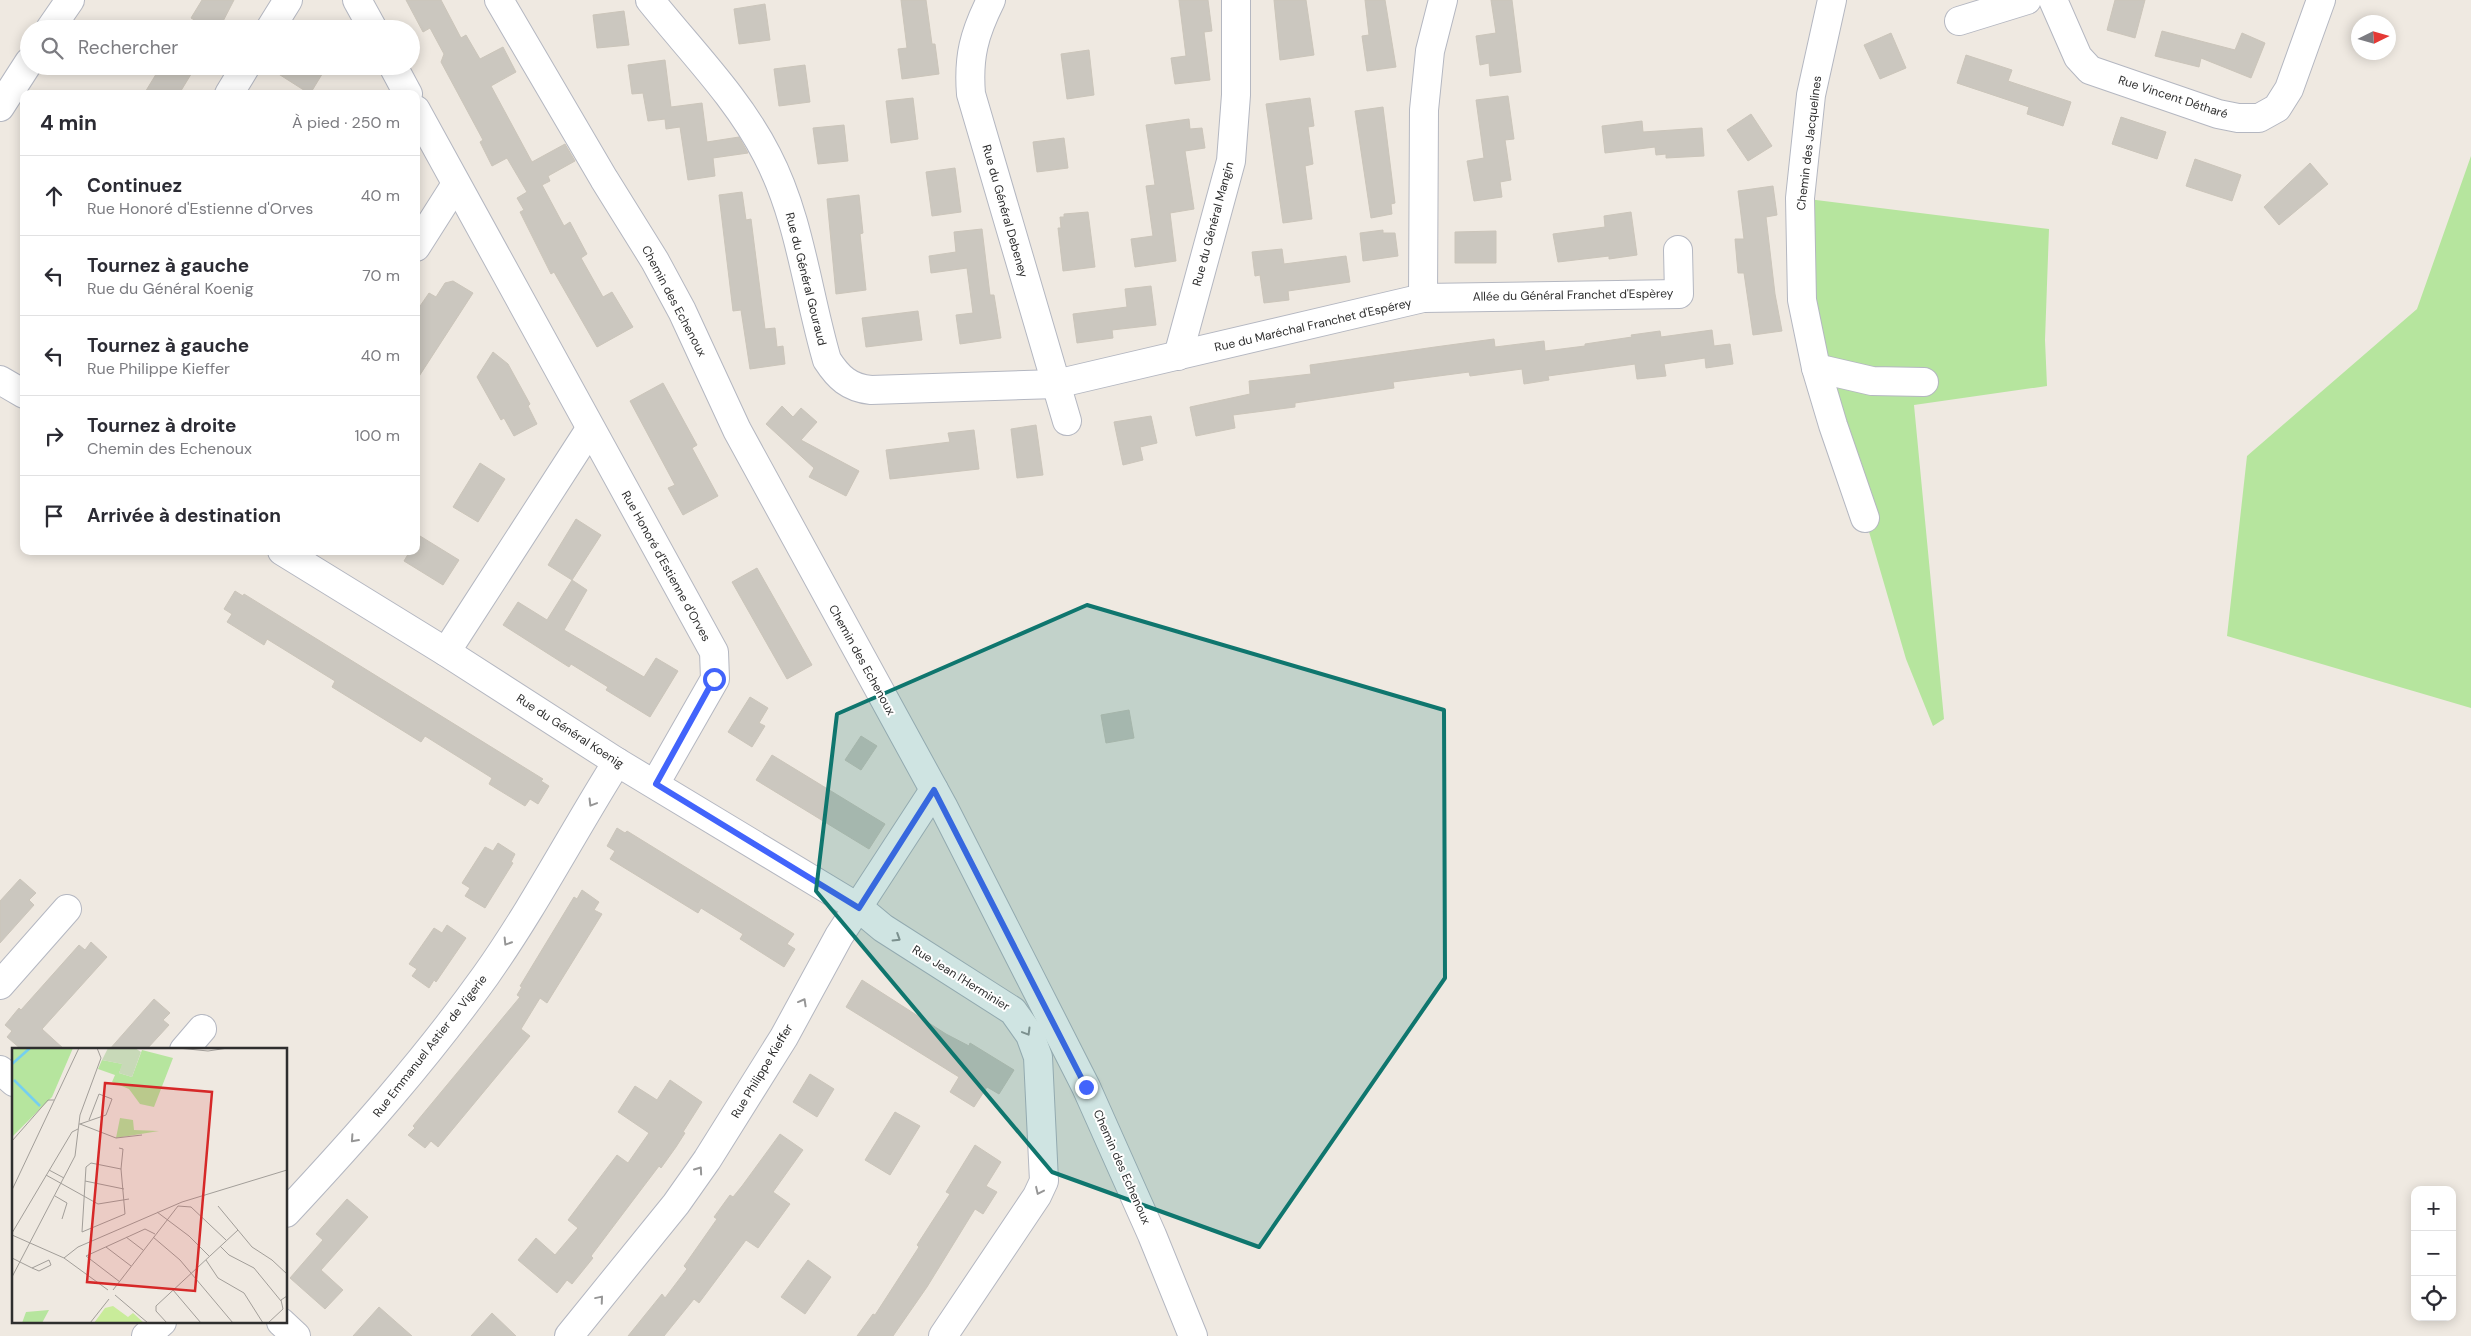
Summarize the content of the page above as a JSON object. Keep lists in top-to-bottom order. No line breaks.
{"streets":{"street":["Rue Vincent Détharé","Chemin des Jacquelines","Rue du Général Debeney","Rue du Général Mangin","Rue du Général Gouraud","Allée du Général Franchet d'Espèrey","Chemin des Echenoux","Rue du Maréchal Franchet d'Espérey","Rue Honoré d'Estienne d'Orves","Rue du Général Koenig","Rue Jean l'Herminier","Rue Emmanuel Astier de Vigerie","Rue Philippe Kieffer"]},"crossings":[["Rue du Général Debeney","Rue du Général Gouraud"],["Rue du Général Debeney","Rue du Maréchal Franchet d'Espérey"],["Rue du Général Mangin","Rue du Maréchal Franchet d'Espérey"],["Rue du Général Gouraud","Rue du Maréchal Franchet d'Espérey"],["Allée du Général Franchet d'Espèrey","Rue du Maréchal Franchet d'Espérey"],["Chemin des Echenoux","Rue Philippe Kieffer"],["Rue Honoré d'Estienne d'Orves","Rue du Général Koenig"],["Rue du Général Koenig","Rue Jean l'Herminier"],["Rue du Général Koenig","Rue Emmanuel Astier de Vigerie"],["Rue du Général Koenig","Rue Philippe Kieffer"],["Rue Jean l'Herminier","Rue Philippe Kieffer"]],"one_way":["Rue Emmanuel Astier de Vigerie","Rue Philippe Kieffer"],"north":"right","page":{"search":"Rechercher","heading":["4 min","À pied · 250 m"],"list":[["Continuez","Rue Honoré d'Estienne d'Orves","40 m"],["Tournez à gauche","Rue du Général Koenig","70 m"],["Tournez à gauche","Rue Philippe Kieffer","40 m"],["Tournez à droite","Chemin des Echenoux","100 m"],"Arrivée à destination"],"map_buttons":["+","−"]}}
